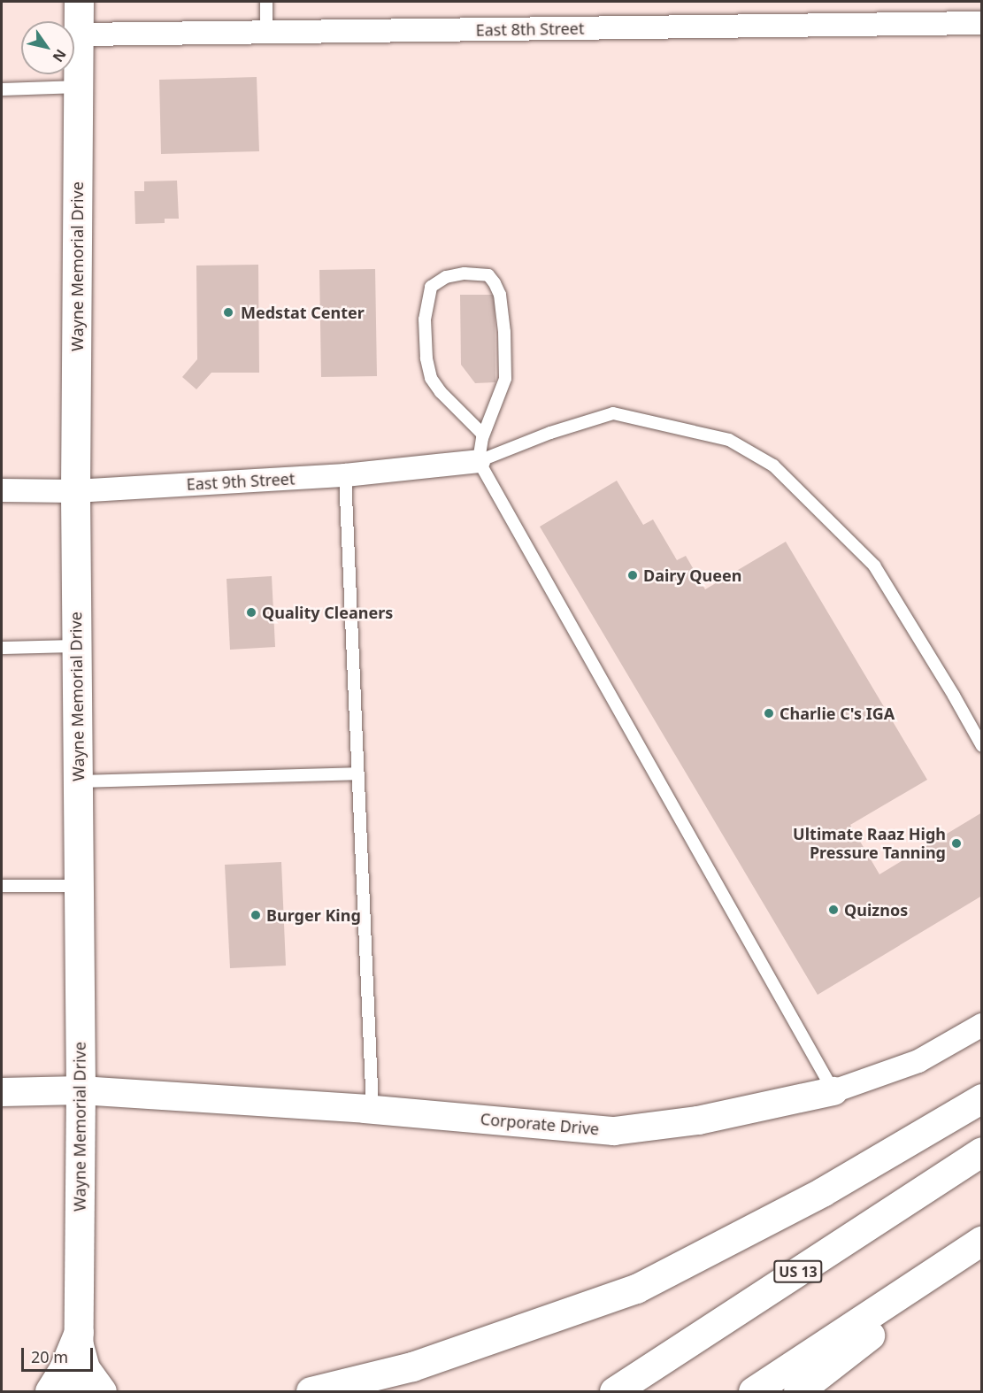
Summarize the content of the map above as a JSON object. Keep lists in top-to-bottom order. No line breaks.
{"streets":{"main road":["Wayne Memorial Drive","US 13"],"street":["East 8th Street","East 9th Street","Corporate Drive"]},"crossings":[["East 8th Street","Wayne Memorial Drive"],["Wayne Memorial Drive","East 9th Street"],["Wayne Memorial Drive","Corporate Drive"]],"places":["Medstat Center","Dairy Queen","Quality Cleaners","Charlie C's IGA","Ultimate Raaz High Pressure Tanning","Quiznos","Burger King"],"scale_bar":"20 m","north":"bottom right"}
